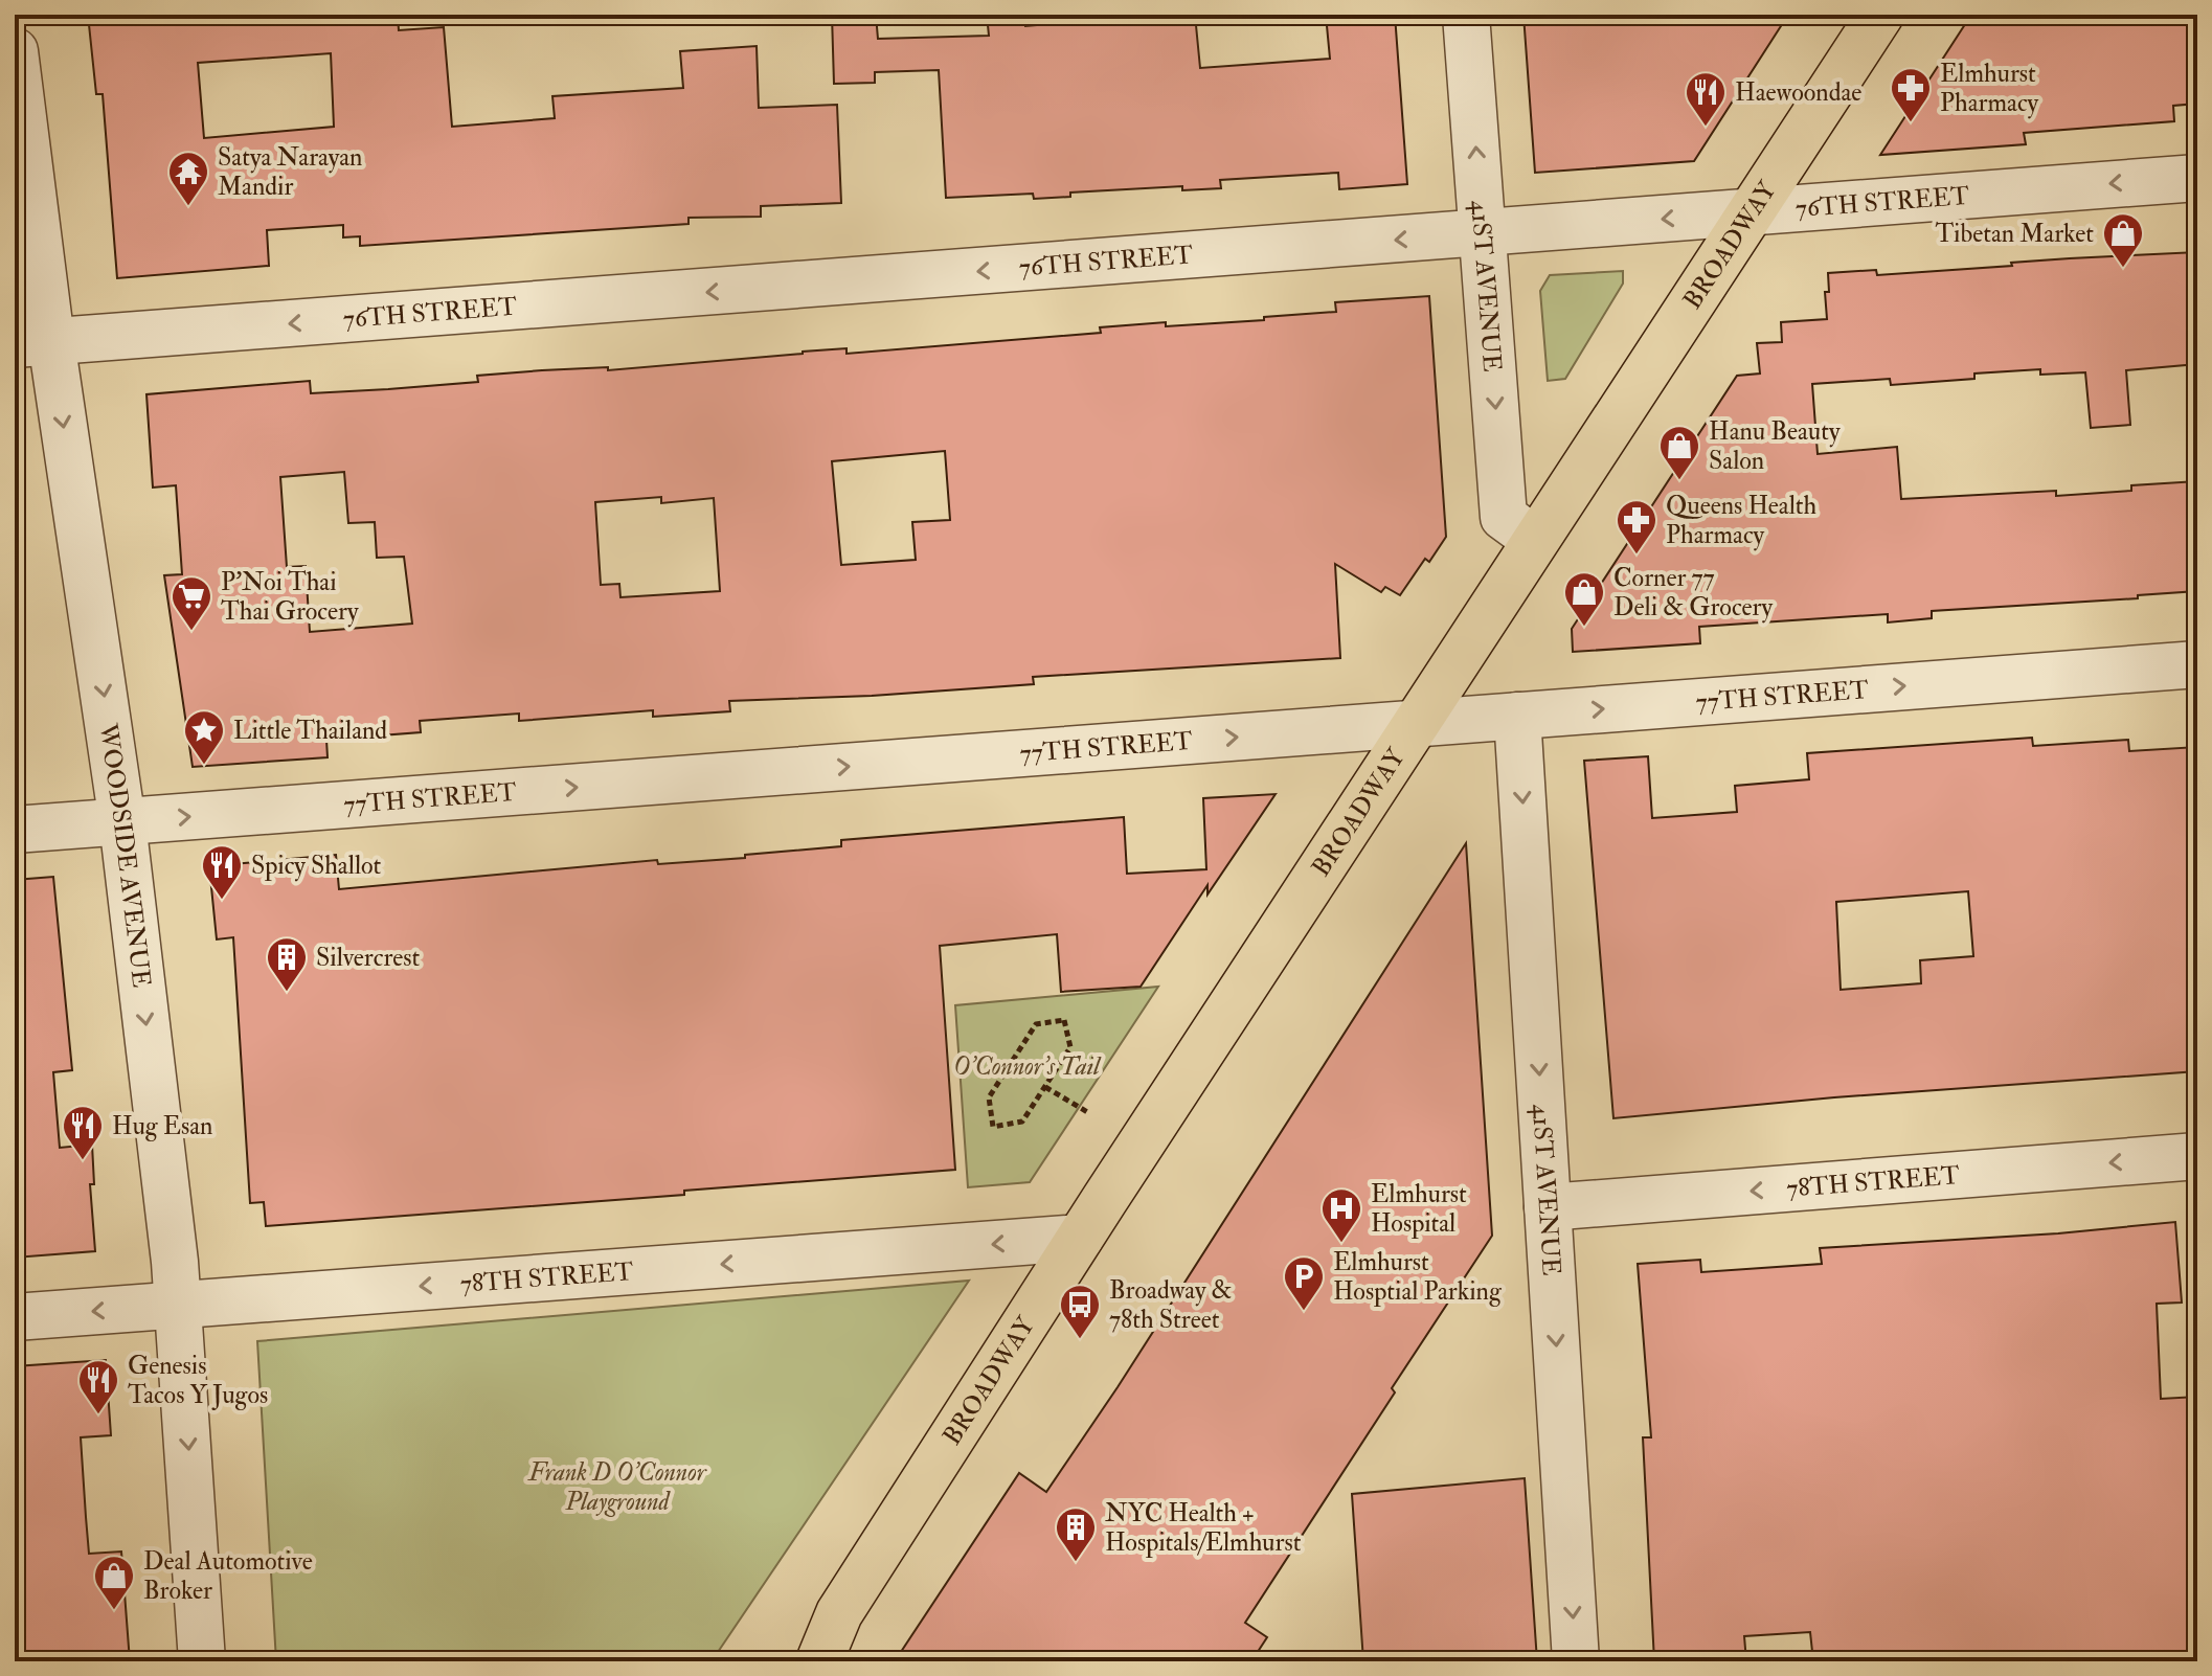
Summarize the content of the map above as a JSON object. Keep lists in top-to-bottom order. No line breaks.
{"streets":{"main road":["BROADWAY"],"street":["76TH STREET","41ST AVENUE","77TH STREET","WOODSIDE AVENUE","78TH STREET"]},"crossings":[["76TH STREET","BROADWAY"],["76TH STREET","41ST AVENUE"],["76TH STREET","WOODSIDE AVENUE"],["BROADWAY","41ST AVENUE"],["BROADWAY","77TH STREET"],["BROADWAY","78TH STREET"],["41ST AVENUE","77TH STREET"],["41ST AVENUE","78TH STREET"],["77TH STREET","WOODSIDE AVENUE"],["WOODSIDE AVENUE","78TH STREET"]],"one_way":["76TH STREET","77TH STREET","WOODSIDE AVENUE","78TH STREET"],"parks":["O'Connor's Tail","Frank D O'Connor Playground"],"places":{"pharmacy":["Elmhurst Pharmacy","Queens Health Pharmacy"],"restaurant":["Haewoondae","Spicy Shallot","Hug Esan","Genesis Tacos Y Jugos"],"temple":["Satya Narayan Mandir"],"shop":["Tibetan Market","Hanu Beauty Salon","Corner 77 Deli & Grocery","Deal Automotive Broker"],"supermarket":["P'Noi Thai Thai Grocery"],"place":["Little Thailand"],"building":["Silvercrest","NYC Health + Hospitals/Elmhurst"],"hospital":["Elmhurst Hospital"],"parking":["Elmhurst Hosptial Parking"],"bus stop":["Broadway & 78th Street"]}}
